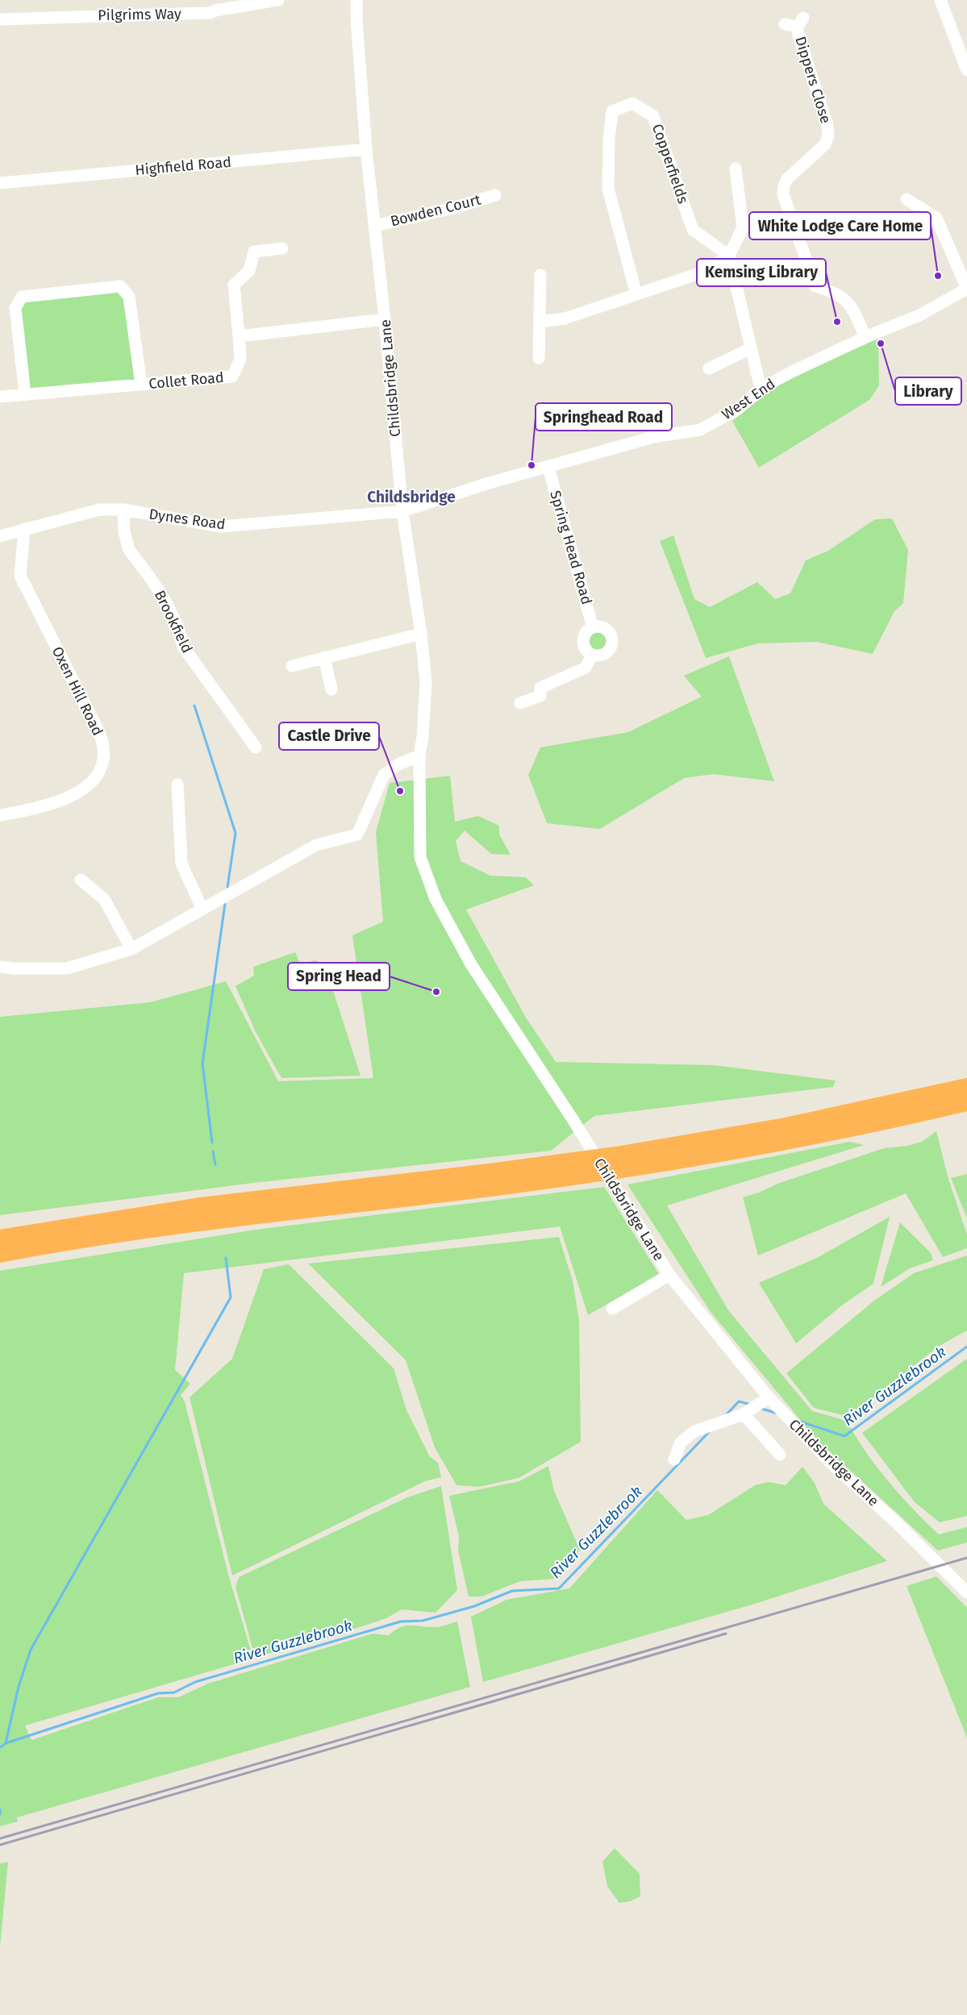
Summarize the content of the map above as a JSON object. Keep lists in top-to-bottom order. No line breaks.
{"streets":{"street":["Pilgrims Way","Dippers Close","Copperfields","Highfield Road","Bowden Court","Childsbridge Lane","Collet Road","West End","Dynes Road","Spring Head Road","Brookfield","Oxen Hill Road"]},"crossings":[["Dippers Close","West End"],["Highfield Road","Childsbridge Lane"],["Bowden Court","Childsbridge Lane"],["Childsbridge Lane","West End"],["Childsbridge Lane","Dynes Road"],["West End","Dynes Road"],["West End","Spring Head Road"],["Dynes Road","Brookfield"],["Dynes Road","Oxen Hill Road"]],"districts":["Childsbridge"],"water":["River Guzzlebrook"],"places":["White Lodge Care Home","Kemsing Library","Library","Springhead Road","Castle Drive","Spring Head"]}
